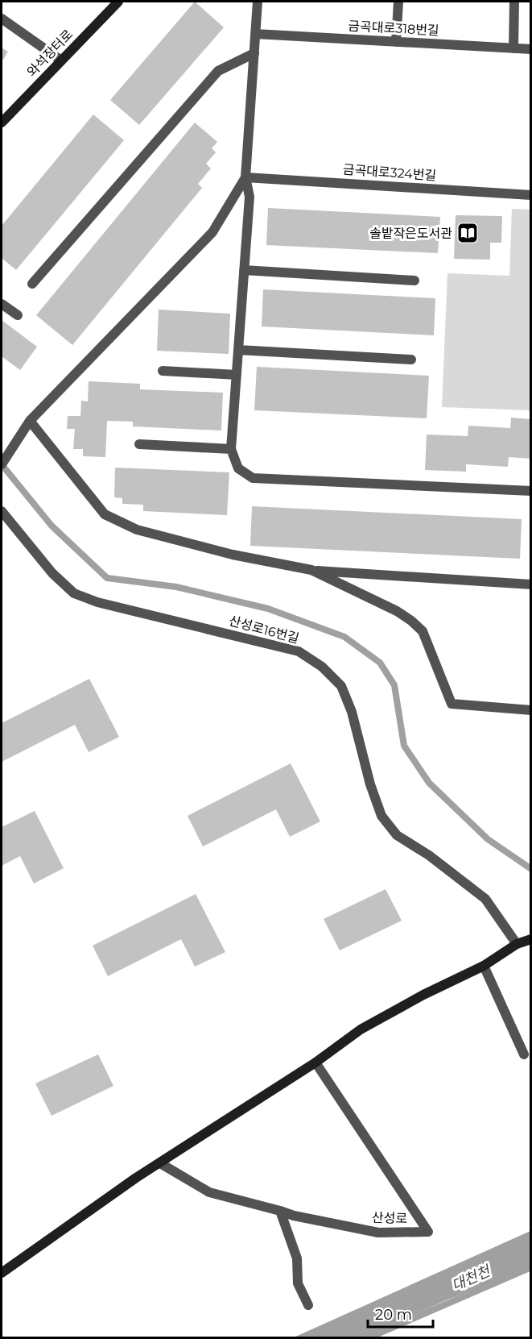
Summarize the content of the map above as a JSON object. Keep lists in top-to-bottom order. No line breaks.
{"streets":{"main road":["와석장터로"],"street":["금곡대로318번길","금곡대로324번길","산성로16번길","산성로"]},"water":["대천천"],"places":{"library":["솔밭작은도서관"]},"scale_bar":"20 m"}
